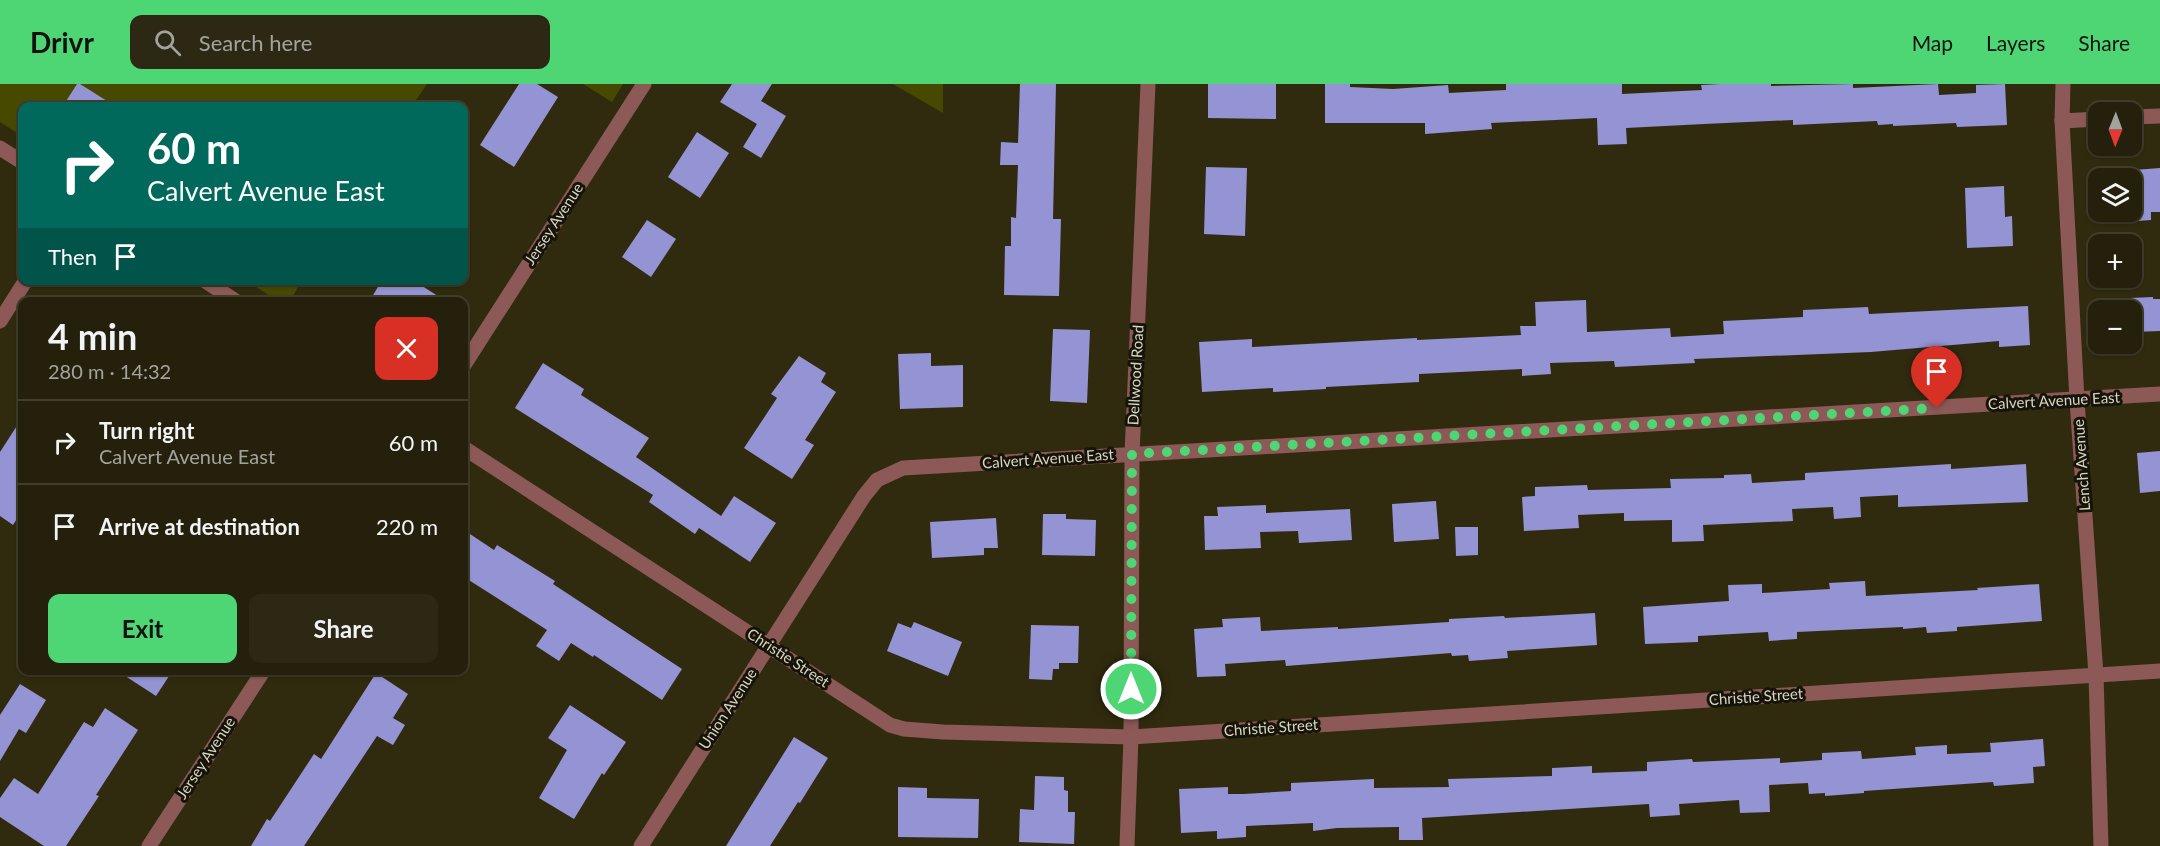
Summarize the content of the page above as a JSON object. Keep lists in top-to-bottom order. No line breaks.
{"streets":{"street":["Jersey Avenue","Dellwood Road","Calvert Avenue East","Lench Avenue","Christie Street","Union Avenue"]},"crossings":[["Dellwood Road","Calvert Avenue East"],["Dellwood Road","Christie Street"],["Calvert Avenue East","Lench Avenue"],["Calvert Avenue East","Union Avenue"],["Lench Avenue","Christie Street"],["Christie Street","Union Avenue"]],"north":"bottom","page":{"header":"Drivr","search":"Search here","nav":["Map","Layers","Share"],"map_buttons":["+","−"],"turn":["60 m","Calvert Avenue East"],"then":"Then","heading":["4 min","280 m · 14:32"],"list":[{"name":"Turn right","note":"Calvert Avenue East","value":"60 m"},{"name":"Arrive at destination","value":"220 m"}],"buttons":["Exit","Share"]}}
